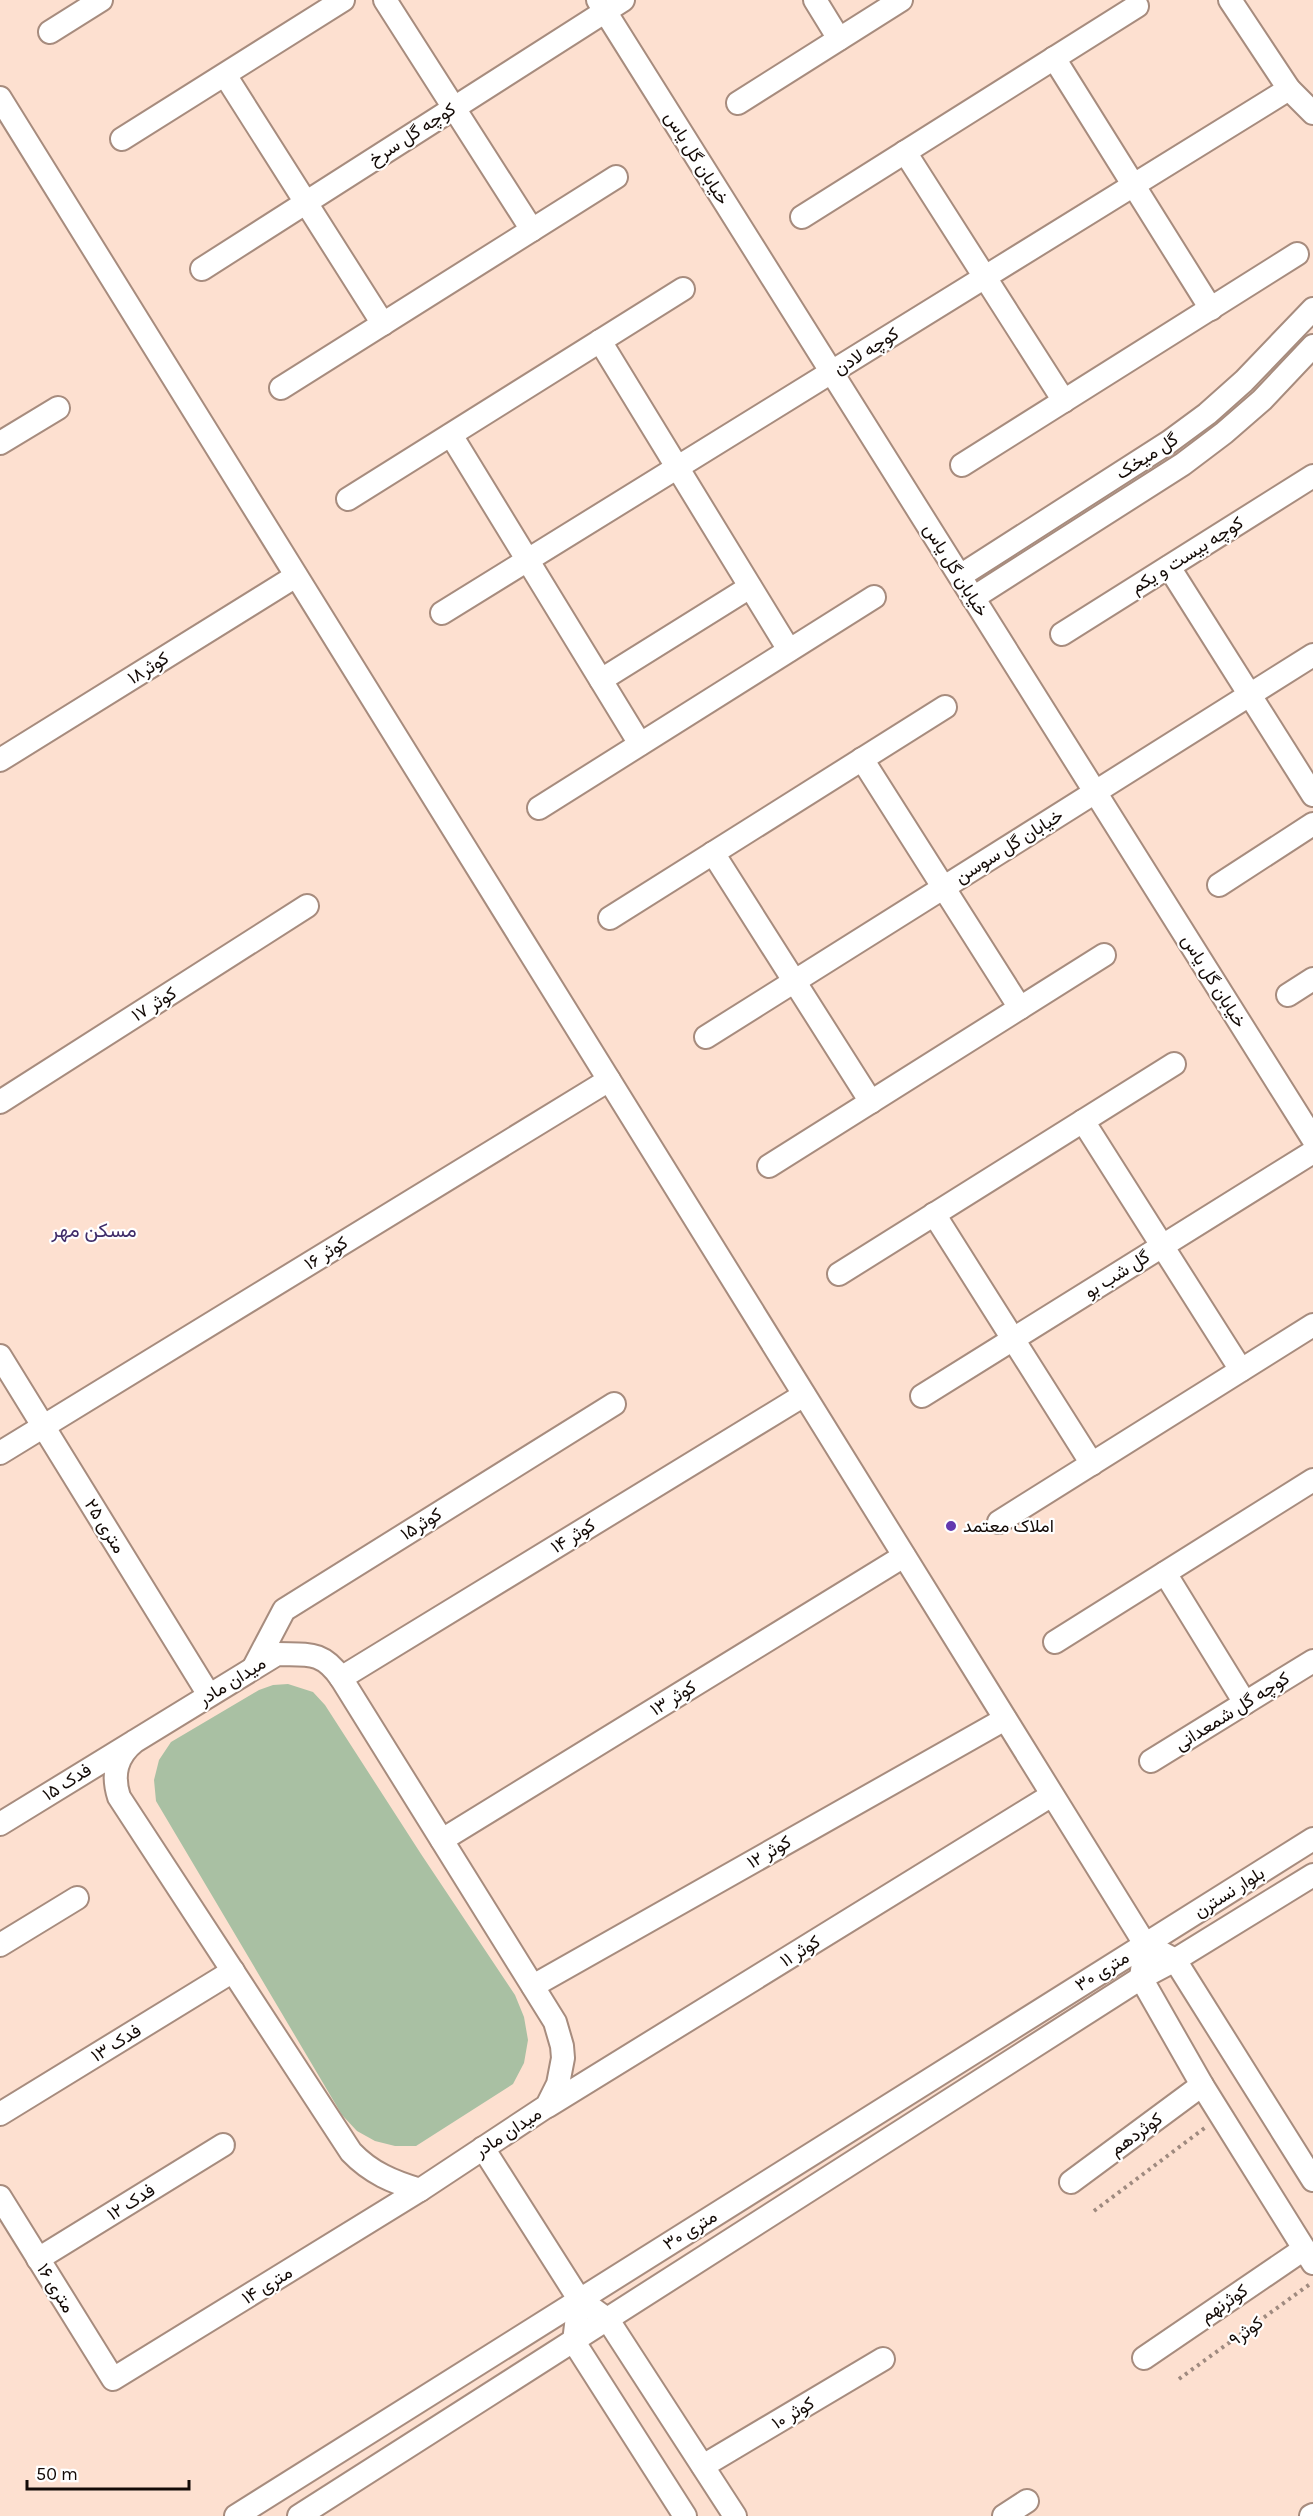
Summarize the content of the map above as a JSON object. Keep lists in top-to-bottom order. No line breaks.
{"streets":{"street":["کوچه گل سرخ","خیابان گل یاس","کوچه لادن","گل میخک","کوچه بیست و یکم","کوثر۱۸","خیابان گل سوسن","کوثر ۱۷","کوثر ۱۶","گل شب بو","کوثر۱۵","۲۵ متری","کوثر ۱۴","میدان مادر","کوثر ۱۳","کوچه گل شمعدانی","فدک ۱۵","کوثر ۱۲","بلوار نسترن","کوثر ۱۱","۳۰ متری","فدک ۱۳","کوثردهم","فدک ۱۲","۱۴ متری","۱۶ متری","کوثرنهم","کوثر ۱۰"],"path":["کوثر۹"]},"crossings":[["کوچه گل سرخ","خیابان گل یاس"],["خیابان گل یاس","کوچه لادن"],["خیابان گل یاس","گل میخک"],["خیابان گل یاس","خیابان گل سوسن"],["کوثر ۱۶","۲۵ متری"],["کوثر۱۵","میدان مادر"],["۲۵ متری","میدان مادر"],["کوثر ۱۴","میدان مادر"],["میدان مادر","کوثر ۱۳"],["میدان مادر","فدک ۱۵"],["میدان مادر","کوثر ۱۲"],["میدان مادر","کوثر ۱۱"],["میدان مادر","فدک ۱۳"],["میدان مادر","۱۴ متری"],["بلوار نسترن","۳۰ متری"],["فدک ۱۲","۱۶ متری"],["۱۴ متری","۱۶ متری"]],"districts":["مسکن مهر"],"places":["املاک معتمد"],"scale_bar":"50 m"}
